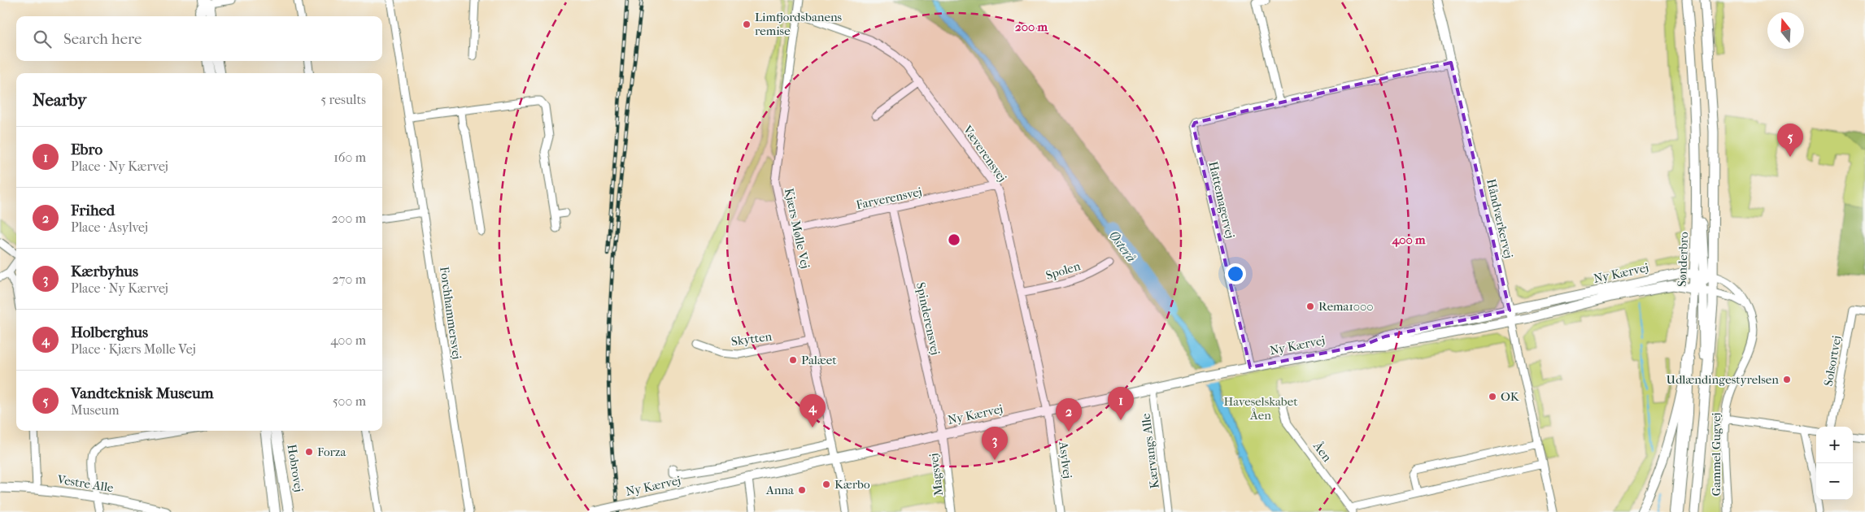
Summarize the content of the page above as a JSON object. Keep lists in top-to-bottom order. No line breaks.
{"streets":{"main road":["Hobrovej"],"street":["Væverensvej","Farverensvej","Hattemagervej","Håndværkervej","Kjærs Mølle Vej","Sønderbro","Spolen","Ny Kærvej","Forchhammersvej","Spinderensvej","Skytten","Solsortvej","Kærvangs Alle","Åen","Gammel Gugvej","Asylvej","Magsvej","Vestre Alle"]},"crossings":[["Væverensvej","Farverensvej"],["Væverensvej","Kjærs Mølle Vej"],["Væverensvej","Spolen"],["Væverensvej","Ny Kærvej"],["Væverensvej","Asylvej"],["Farverensvej","Kjærs Mølle Vej"],["Farverensvej","Spinderensvej"],["Hattemagervej","Håndværkervej"],["Hattemagervej","Ny Kærvej"],["Håndværkervej","Ny Kærvej"],["Kjærs Mølle Vej","Ny Kærvej"],["Kjærs Mølle Vej","Skytten"],["Sønderbro","Ny Kærvej"],["Ny Kærvej","Spinderensvej"],["Ny Kærvej","Kærvangs Alle"],["Ny Kærvej","Gammel Gugvej"],["Ny Kærvej","Asylvej"],["Ny Kærvej","Magsvej"],["Spinderensvej","Magsvej"]],"water":["Østerå"],"parks":["Haveselskabet Åen"],"places":["Limfjordsbanens remise","Rema1000","Palæet","Udlændingestyrelsen","OK","Forza","Kærbo","Anna"],"north":"top","page":{"search":"Search here","heading":["Nearby","5 results"],"pins":["5","1","4","2","3"],"list":[{"mark":"1","name":"Ebro","note":"Place · Ny Kærvej","value":"160 m"},{"mark":"2","name":"Frihed","note":"Place · Asylvej","value":"200 m"},{"mark":"3","name":"Kærbyhus","note":"Place · Ny Kærvej","value":"270 m"},{"mark":"4","name":"Holberghus","note":"Place · Kjærs Mølle Vej","value":"400 m"},{"mark":"5","name":"Vandteknisk Museum","note":"Museum","value":"500 m"}],"map_buttons":["+","−"]},"rings":["200 m","400 m"]}
